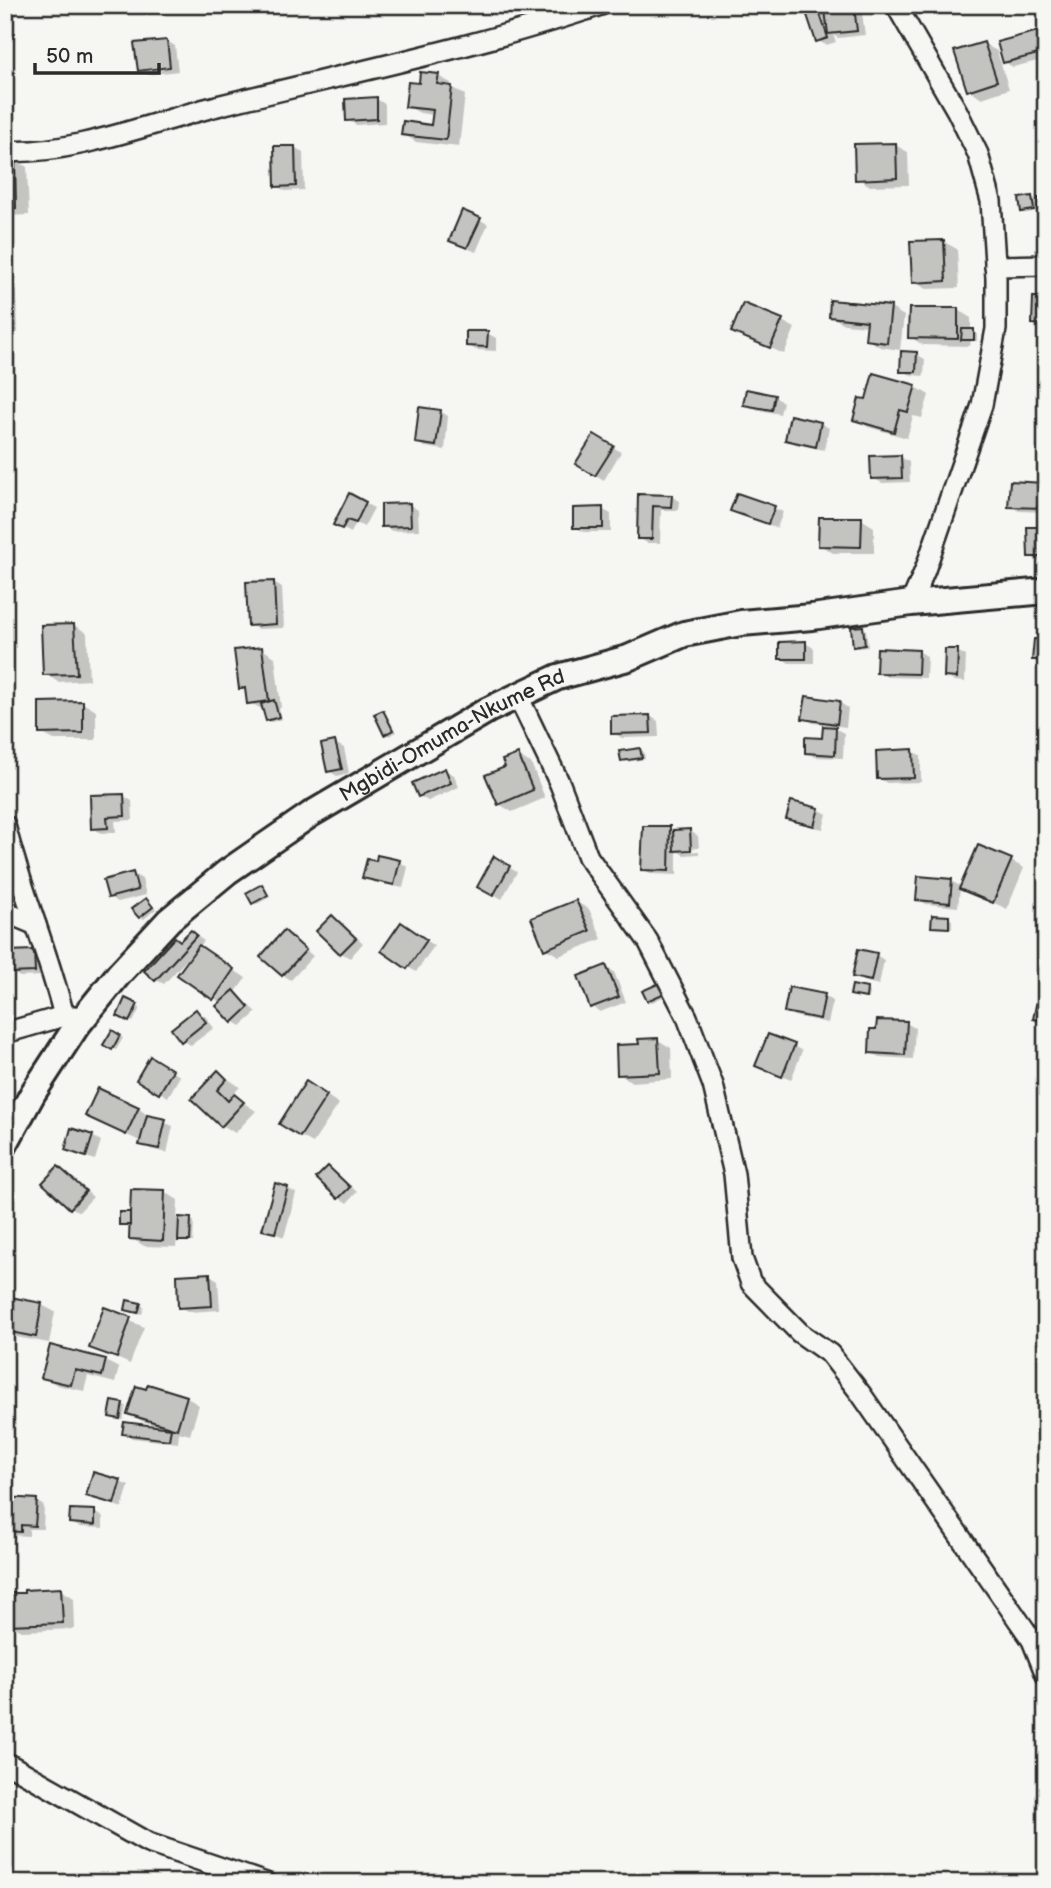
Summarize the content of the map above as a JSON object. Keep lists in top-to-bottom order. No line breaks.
{"streets":{"street":["Mgbidi-Omuma-Nkume Rd"]},"scale_bar":"50 m"}
